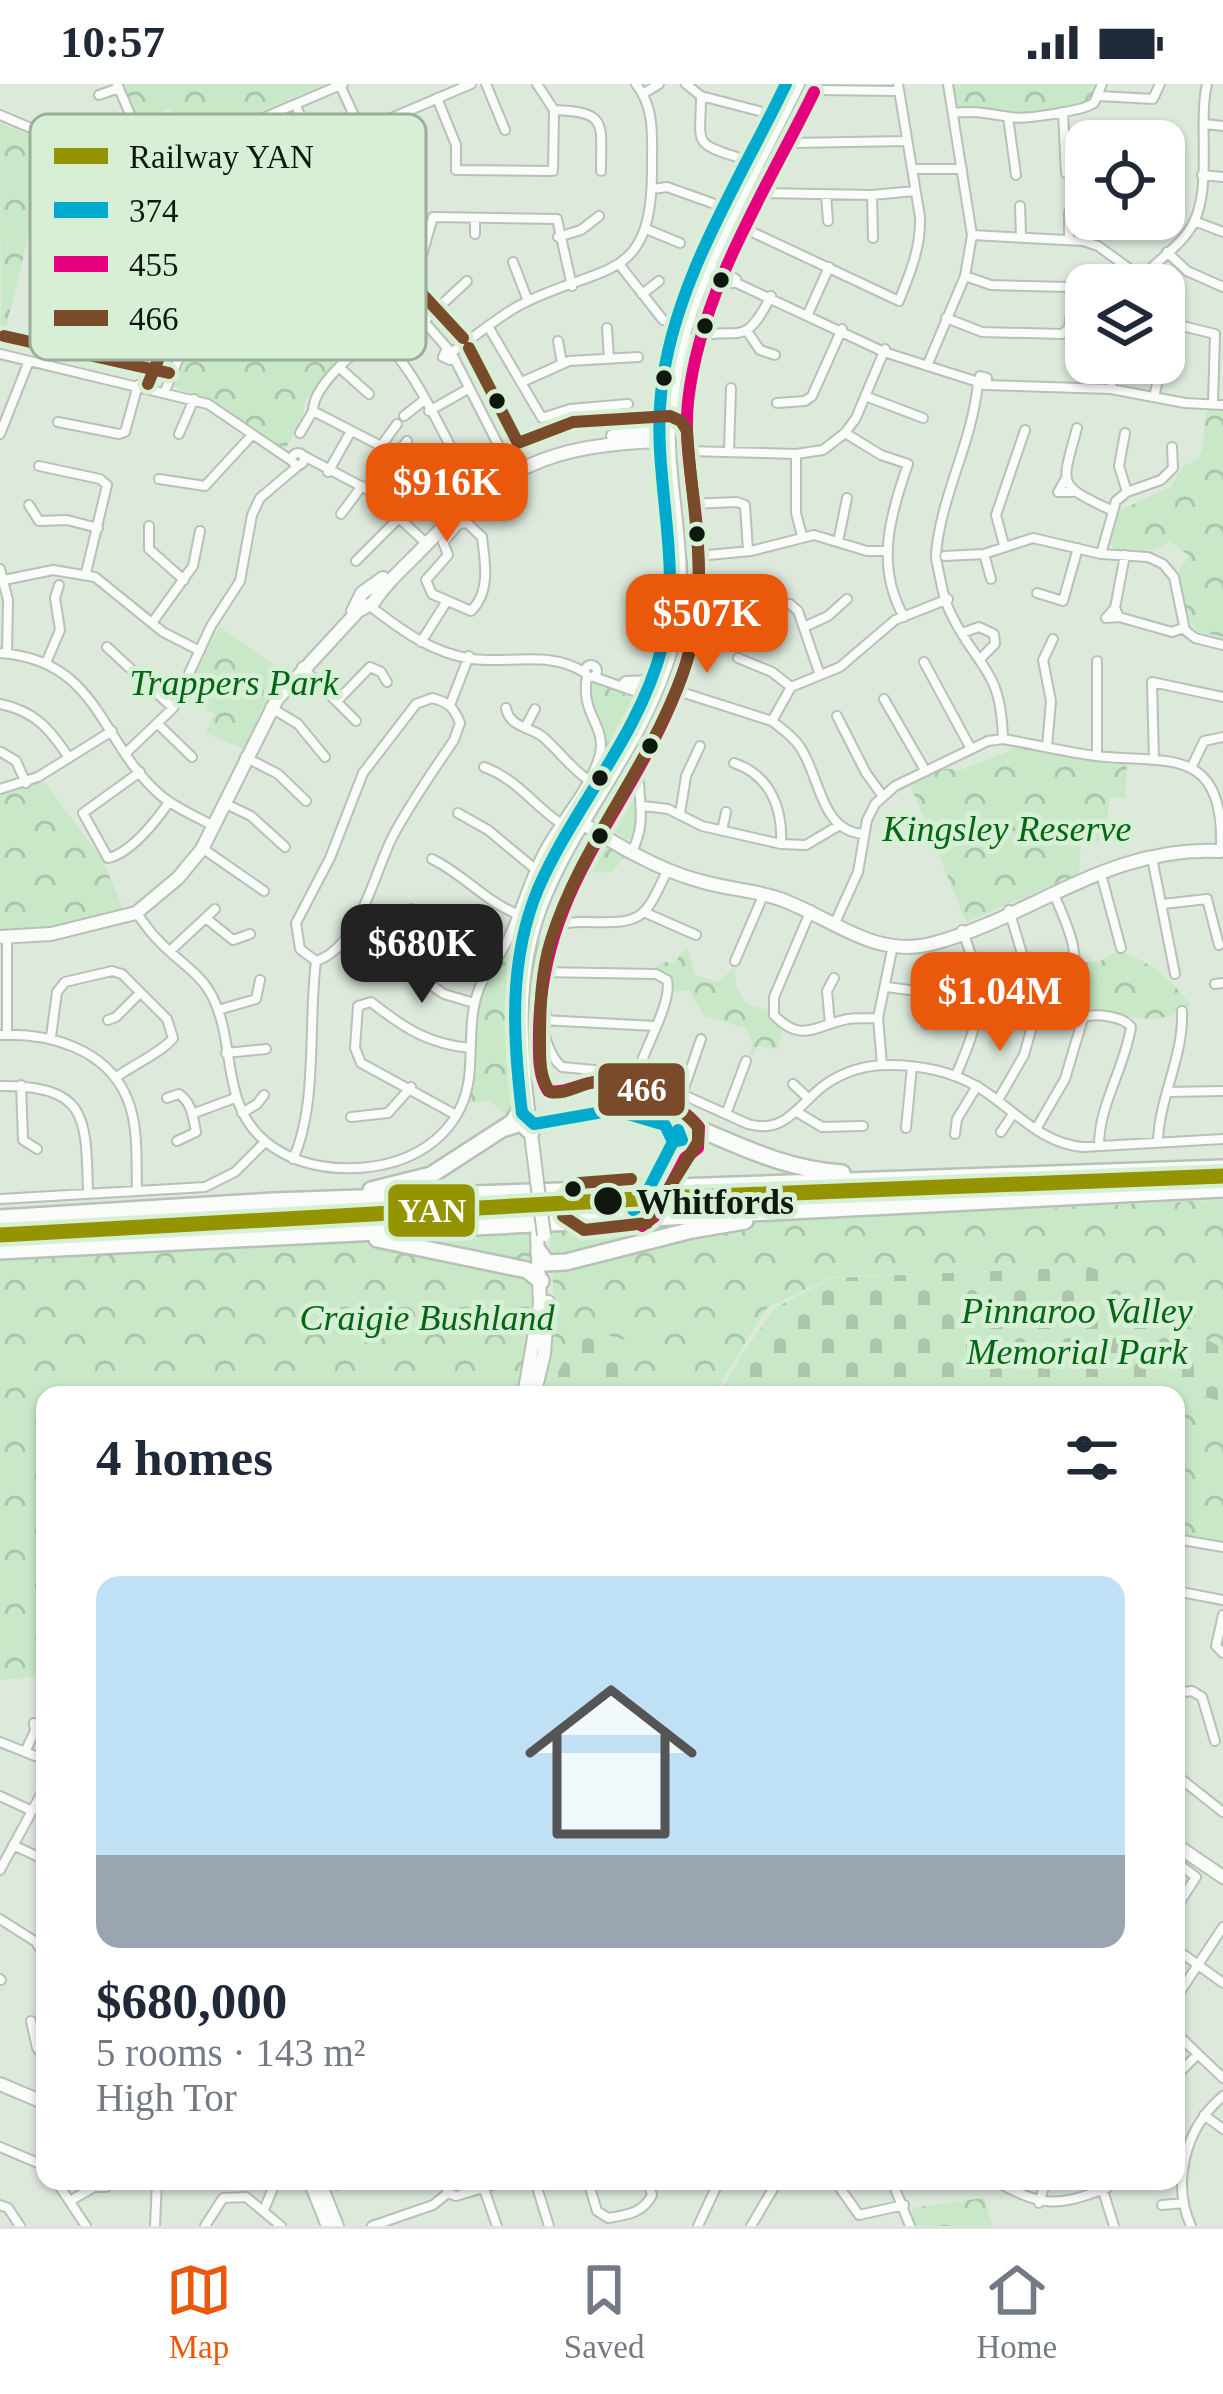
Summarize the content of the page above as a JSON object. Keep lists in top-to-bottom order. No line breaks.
{"parks":["Trappers Park","Kingsley Reserve","Pinnaroo Valley Memorial Park","Craigie Bushland"],"places":["Whitfords"],"lines":["transit line 374","transit line 455","transit line 466","rail line YAN"],"legend":["Railway YAN","374","455","466"],"page":{"status":"10:57","price":["$916K","$507K","$680K","$1.04M"],"heading":"4 homes","list":[{"name":"$680,000","note":"5 rooms · 143 m² · High Tor"}],"tabs":["Map","Saved","Home"]}}
